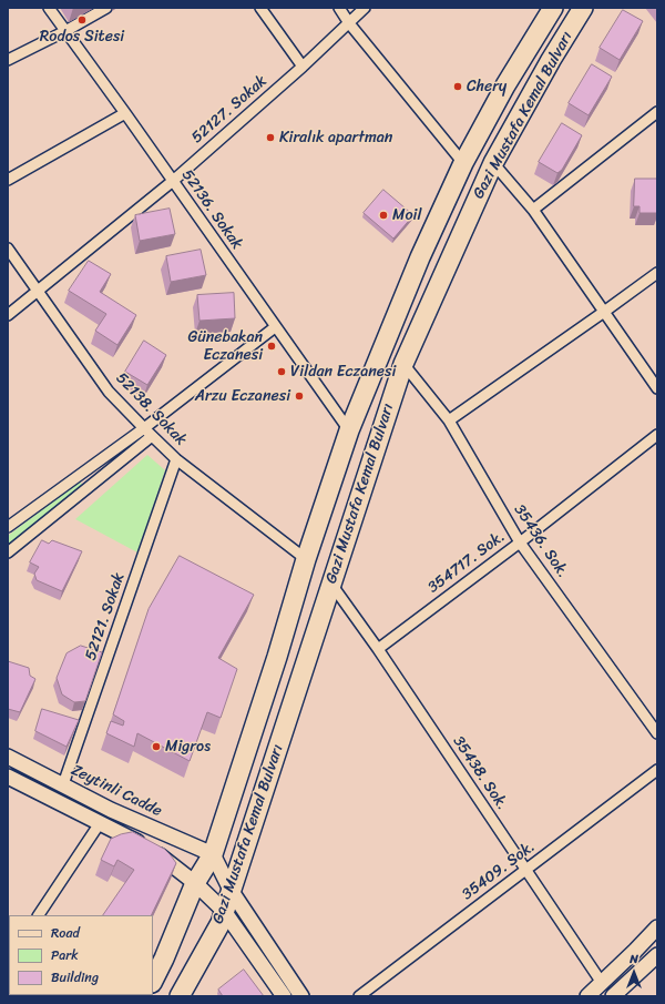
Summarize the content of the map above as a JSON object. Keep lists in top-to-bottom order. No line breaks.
{"streets":{"highway":["Gazi Mustafa Kemal Bulvarı"],"street":["52127. Sokak","52136. Sokak","52138. Sokak","35436. Sok.","354717. Sok.","52121. Sokak","35438. Sok.","Zeytinli Cadde","35409. Sok."]},"crossings":[["52127. Sokak","52136. Sokak"],["52127. Sokak","52138. Sokak"],["Gazi Mustafa Kemal Bulvarı","52136. Sokak"],["Gazi Mustafa Kemal Bulvarı","52138. Sokak"],["Gazi Mustafa Kemal Bulvarı","35436. Sok."],["Gazi Mustafa Kemal Bulvarı","35438. Sok."],["Gazi Mustafa Kemal Bulvarı","Zeytinli Cadde"],["52138. Sokak","52121. Sokak"],["35436. Sok.","354717. Sok."],["354717. Sok.","35438. Sok."],["52121. Sokak","Zeytinli Cadde"],["35438. Sok.","35409. Sok."]],"places":["Rodos Sitesi","Chery","Kiralık apartman","Moil","Günebakan Eczanesi","Vildan Eczanesi","Arzu Eczanesi","Migros"],"legend":["Road","Park","Building"],"north":"top"}
